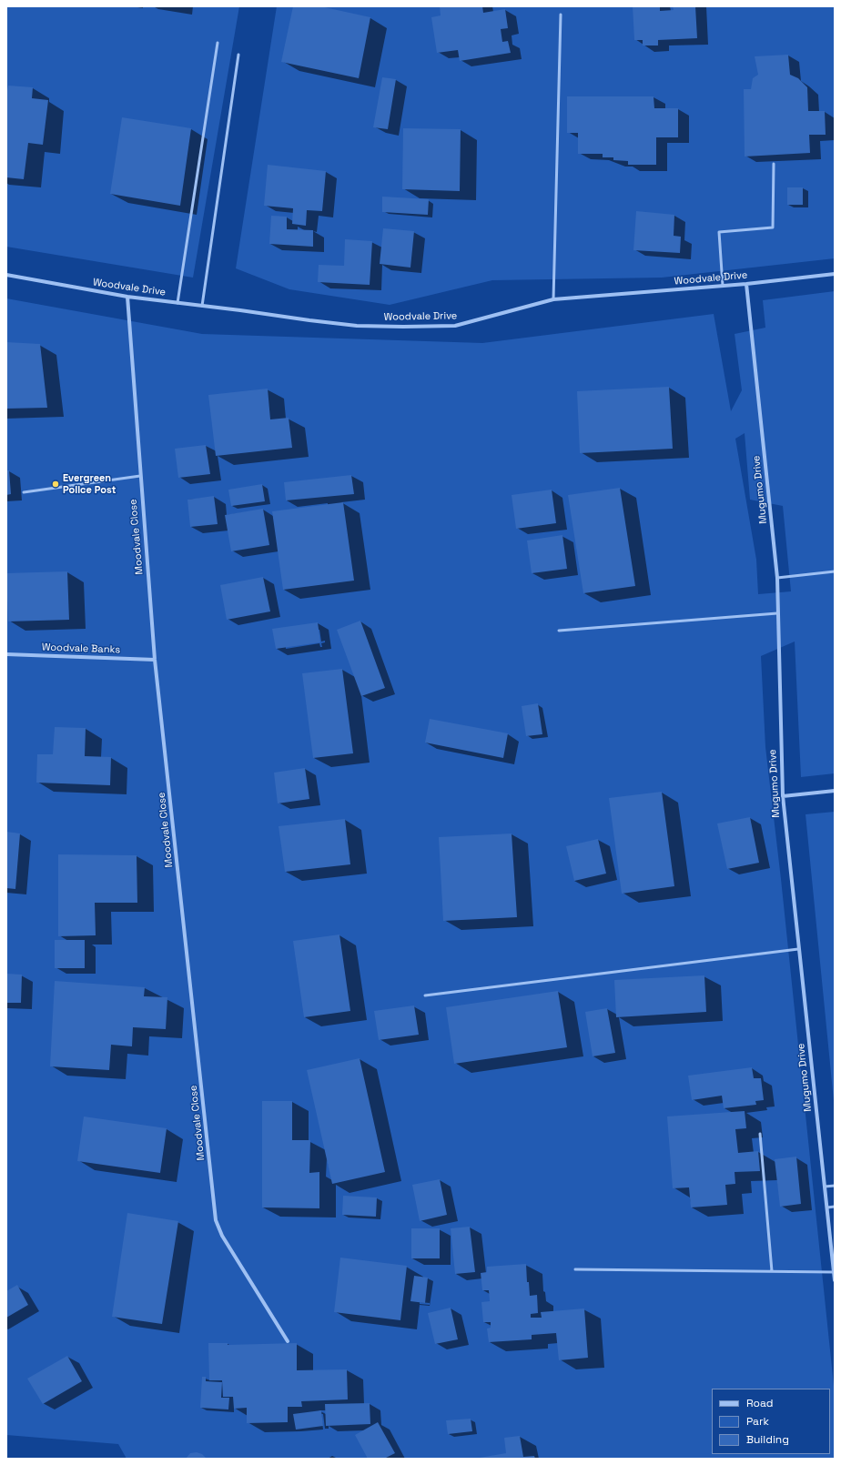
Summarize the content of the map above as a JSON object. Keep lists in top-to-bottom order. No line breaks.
{"streets":{"street":["Woodvale Drive","Mugumo Drive","Moodvale Close","Woodvale Banks"]},"crossings":[["Woodvale Drive","Mugumo Drive"],["Woodvale Drive","Moodvale Close"],["Moodvale Close","Woodvale Banks"]],"places":["Evergreen Police Post"],"legend":["Road","Park","Building"]}
